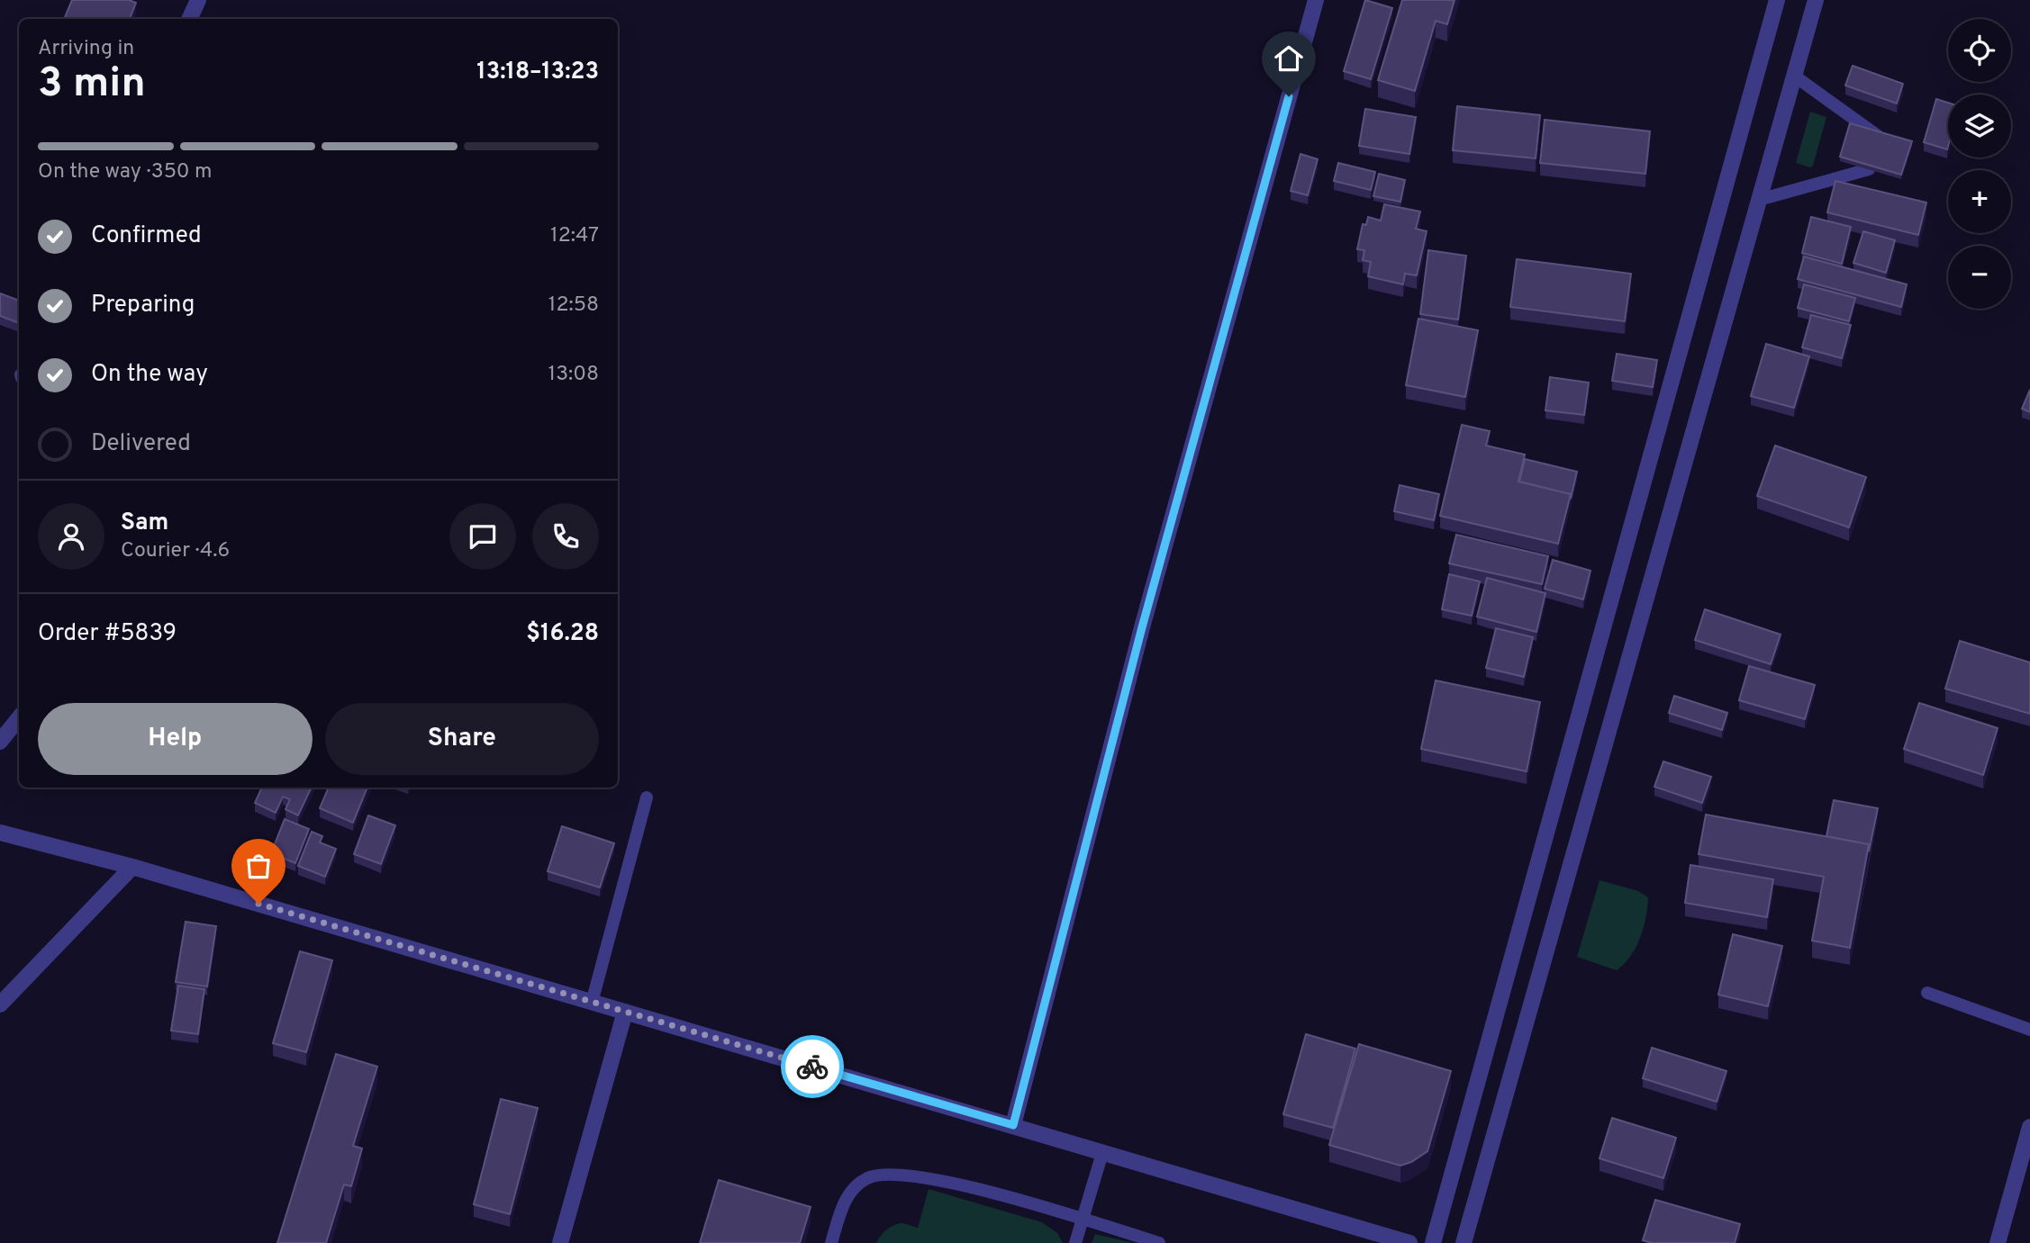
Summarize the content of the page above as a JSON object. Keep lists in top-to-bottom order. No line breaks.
{"page":{"map_buttons":["+","−"],"heading":["3 min","Arriving in","13:18–13:23"],"panel":["Sam","Courier · 4.6","Order #5839","$16.28"],"bar":"On the way · 350 m","list":[["Confirmed","12:47"],["Preparing","12:58"],["On the way","13:08"],"Delivered"],"buttons":["Help","Share"]}}
